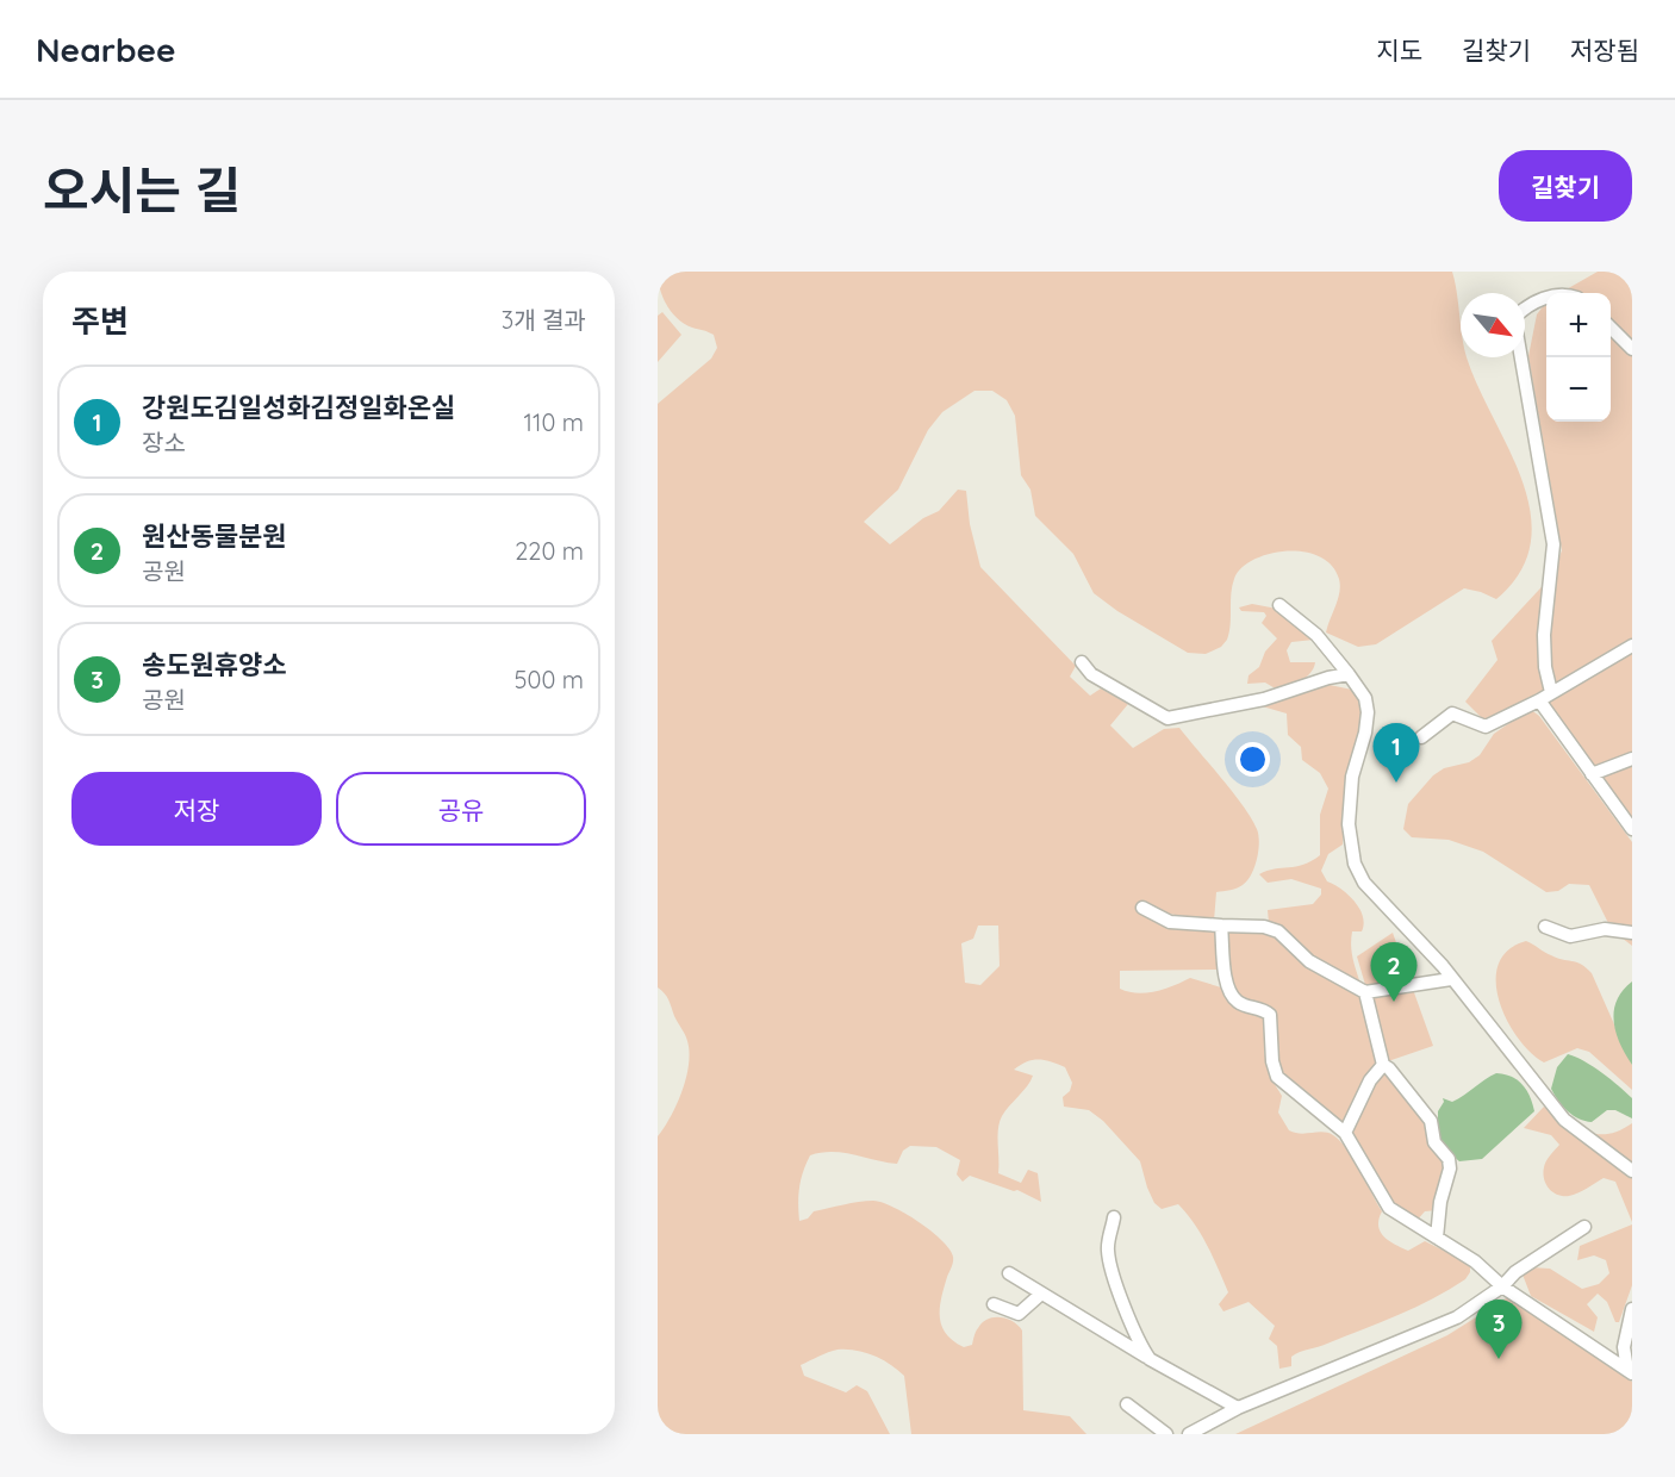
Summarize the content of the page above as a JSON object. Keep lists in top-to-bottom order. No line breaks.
{"north":"bottom right","page":{"header":"Nearbee","nav":["지도","길찾기","저장됨"],"title":"오시는 길","buttons":["길찾기",["저장","공유"]],"heading":["주변","3개 결과"],"map_buttons":["+","−"],"list":[{"mark":"1","name":"강원도김일성화김정일화온실","note":"장소","value":"110 m"},{"mark":"2","name":"원산동물분원","note":"공원","value":"220 m"},{"mark":"3","name":"송도원휴양소","note":"공원","value":"500 m"}],"pins":["1","2","3"]}}
